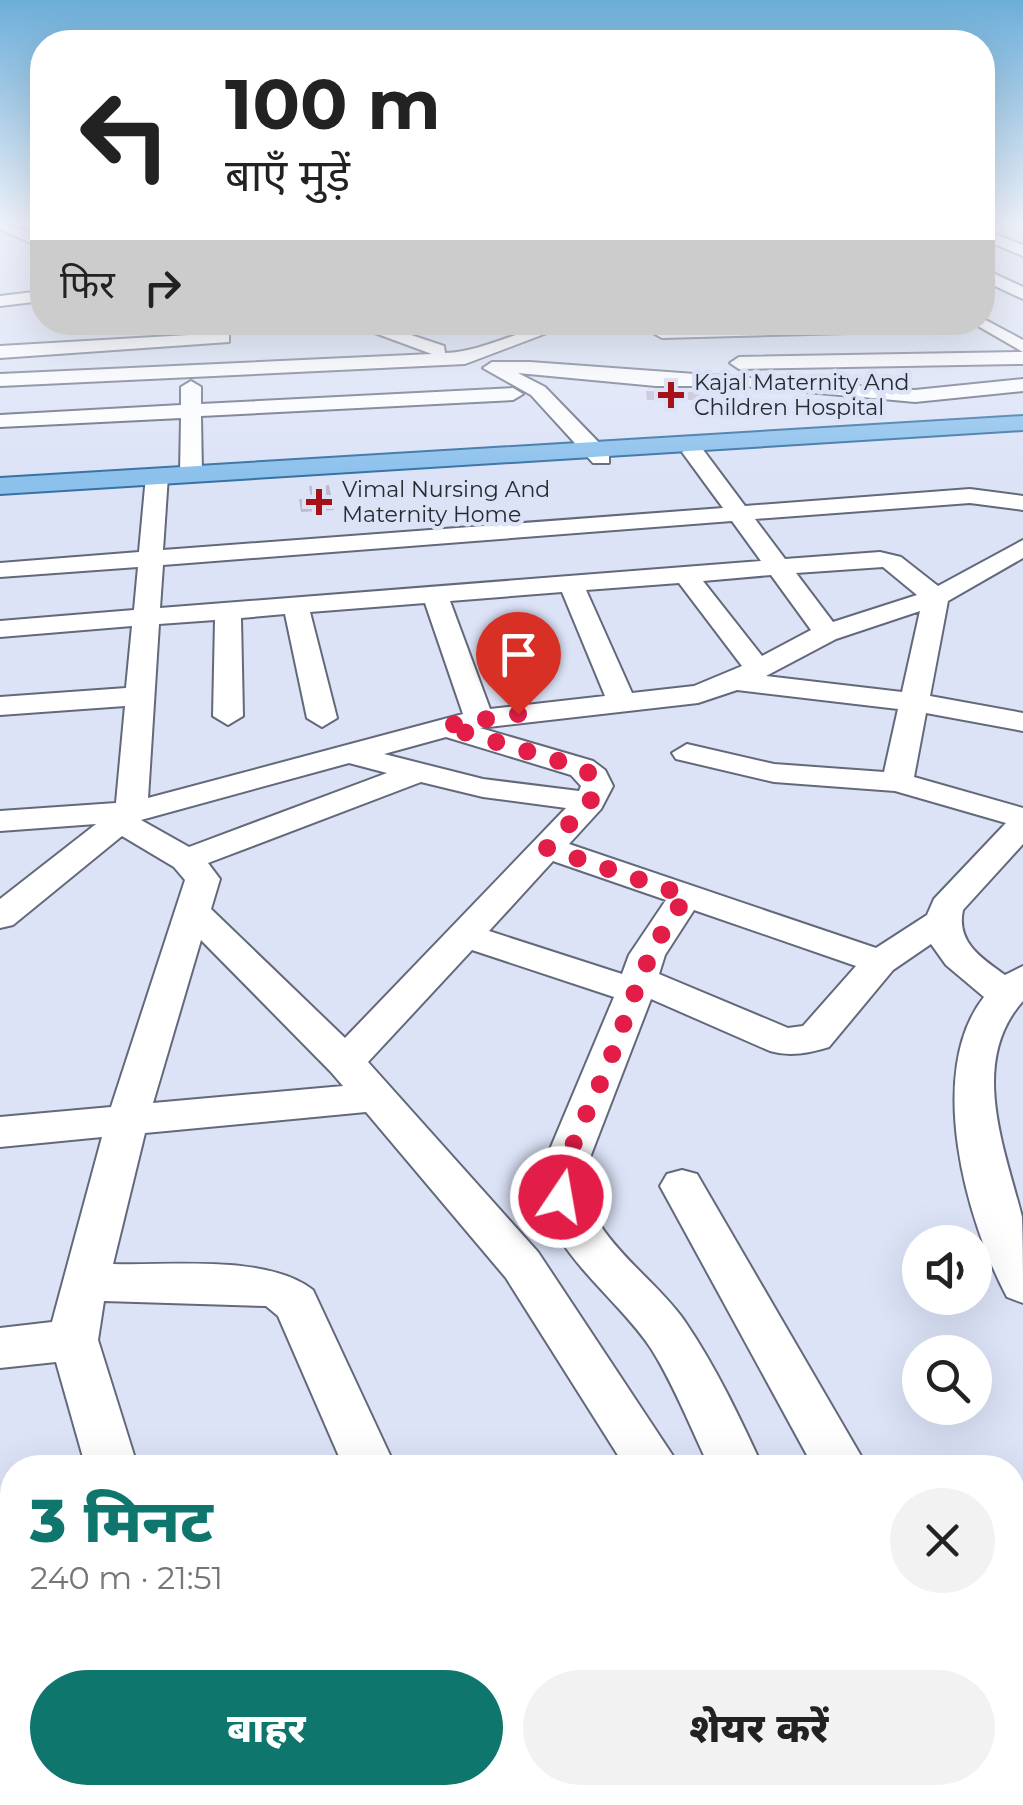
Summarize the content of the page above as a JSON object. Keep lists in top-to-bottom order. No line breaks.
{"places":{"health":["Kajal Maternity And Children Hospital","Vimal Nursing And Maternity Home"]},"page":{"turn":["100 m","बाएँ मुड़ें"],"then":"फिर","heading":["3 मिनट","240 m · 21:51"],"buttons":["बाहर","शेयर करें"]}}
